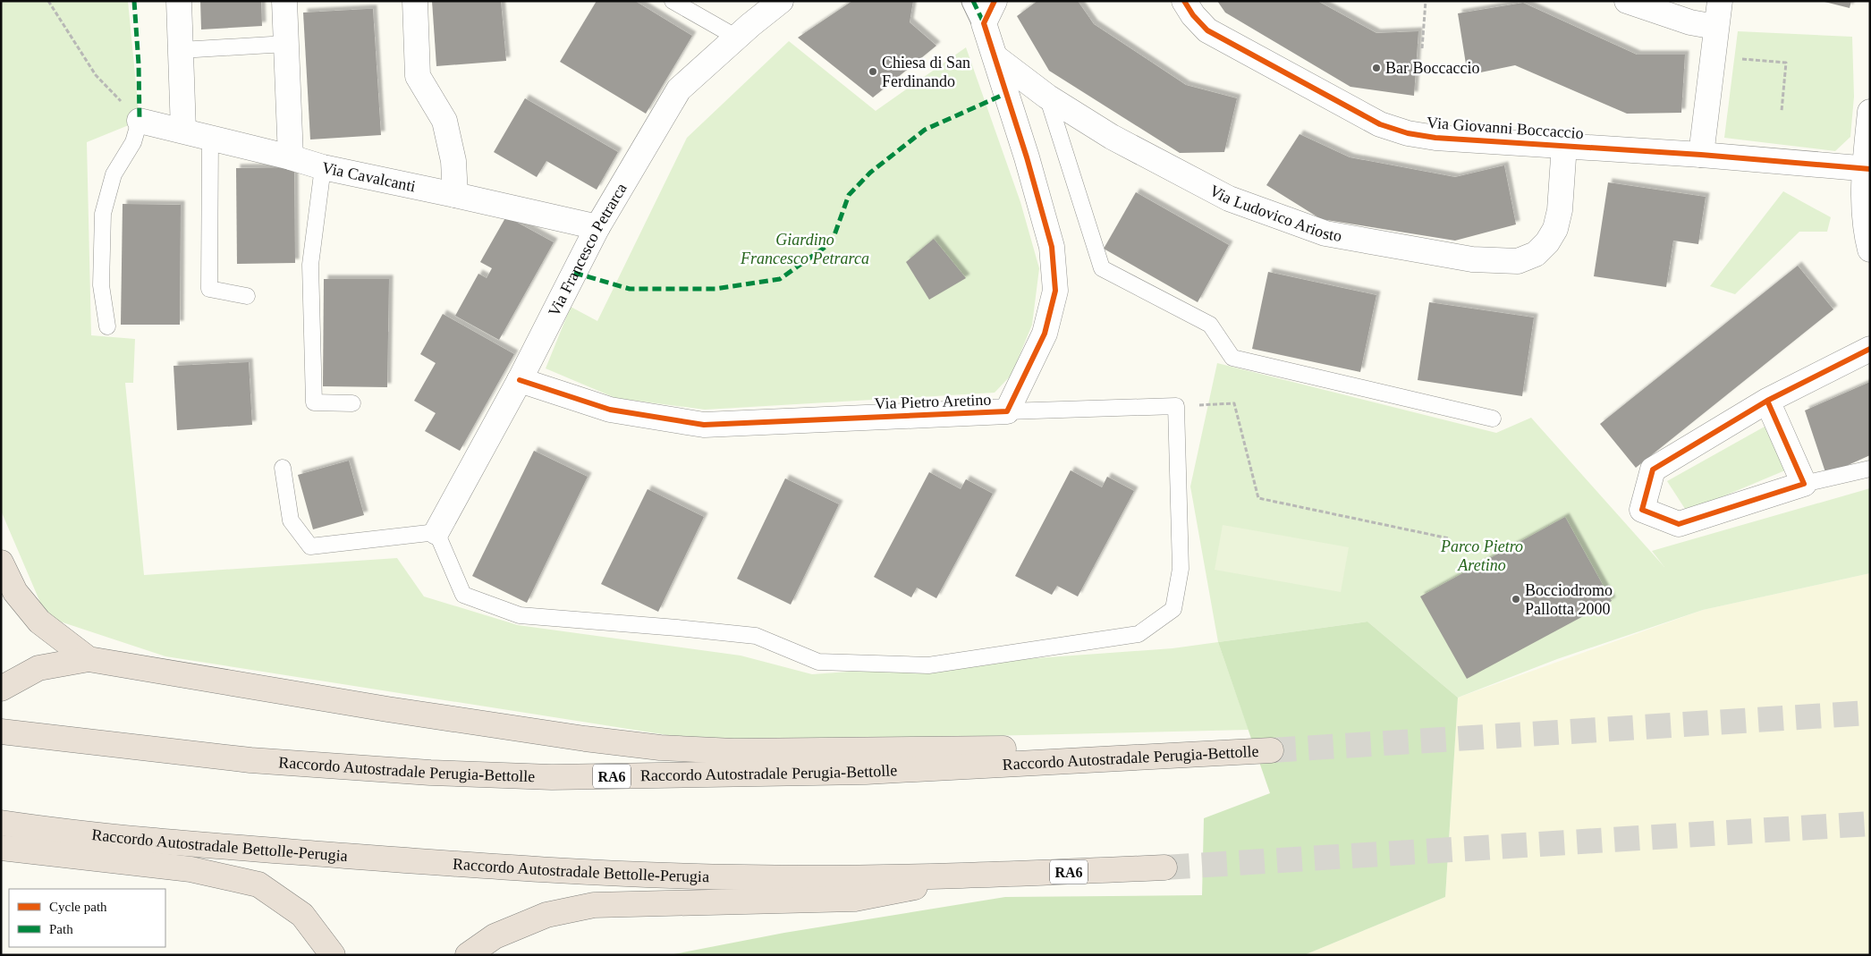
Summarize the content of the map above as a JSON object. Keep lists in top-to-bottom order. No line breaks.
{"streets":{"highway":["Raccordo Autostradale Perugia-Bettolle","RA6","Raccordo Autostradale Bettolle-Perugia"],"street":["Via Giovanni Boccaccio","Via Cavalcanti","Via Ludovico Ariosto","Via Francesco Petrarca","Via Pietro Aretino"]},"crossings":[["Via Giovanni Boccaccio","Via Ludovico Ariosto"],["Via Cavalcanti","Via Francesco Petrarca"],["Via Ludovico Ariosto","Via Pietro Aretino"],["Via Francesco Petrarca","Via Pietro Aretino"]],"parks":["Giardino Francesco Petrarca","Parco Pietro Aretino"],"places":["Bar Boccaccio","Chiesa di San Ferdinando","Bocciodromo Pallotta 2000"],"legend":["Cycle path","Path"]}
